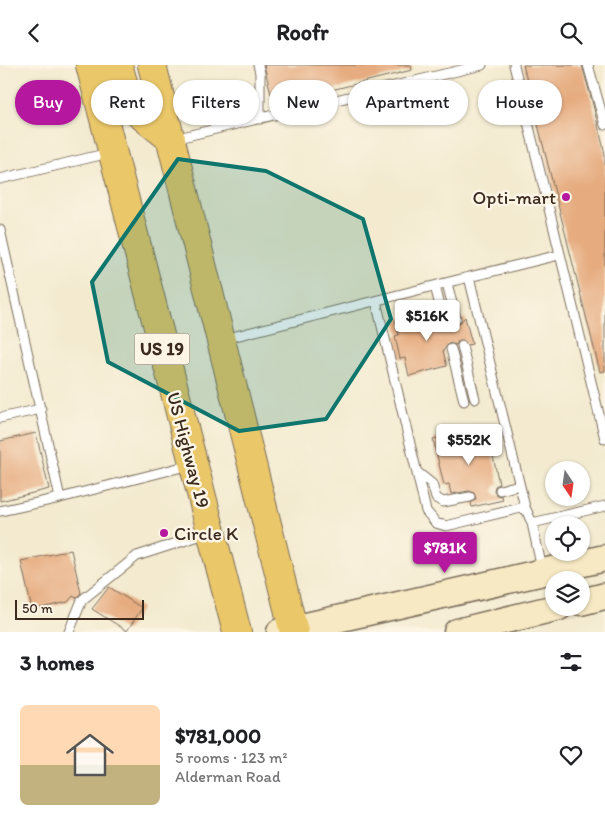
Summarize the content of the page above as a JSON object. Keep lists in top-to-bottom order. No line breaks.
{"streets":{"highway":["US 19","US Highway 19"]},"places":["Opti-mart","Circle K"],"scale_bar":"50 m","north":"bottom","page":{"header":"Roofr","chip":["Buy","Rent","Filters","New","Apartment","House"],"price":["$516K","$552K","$781K"],"scale":"50 m","heading":"3 homes","list":[{"name":"$781,000","note":"5 rooms · 123 m² · Alderman Road"}]}}
